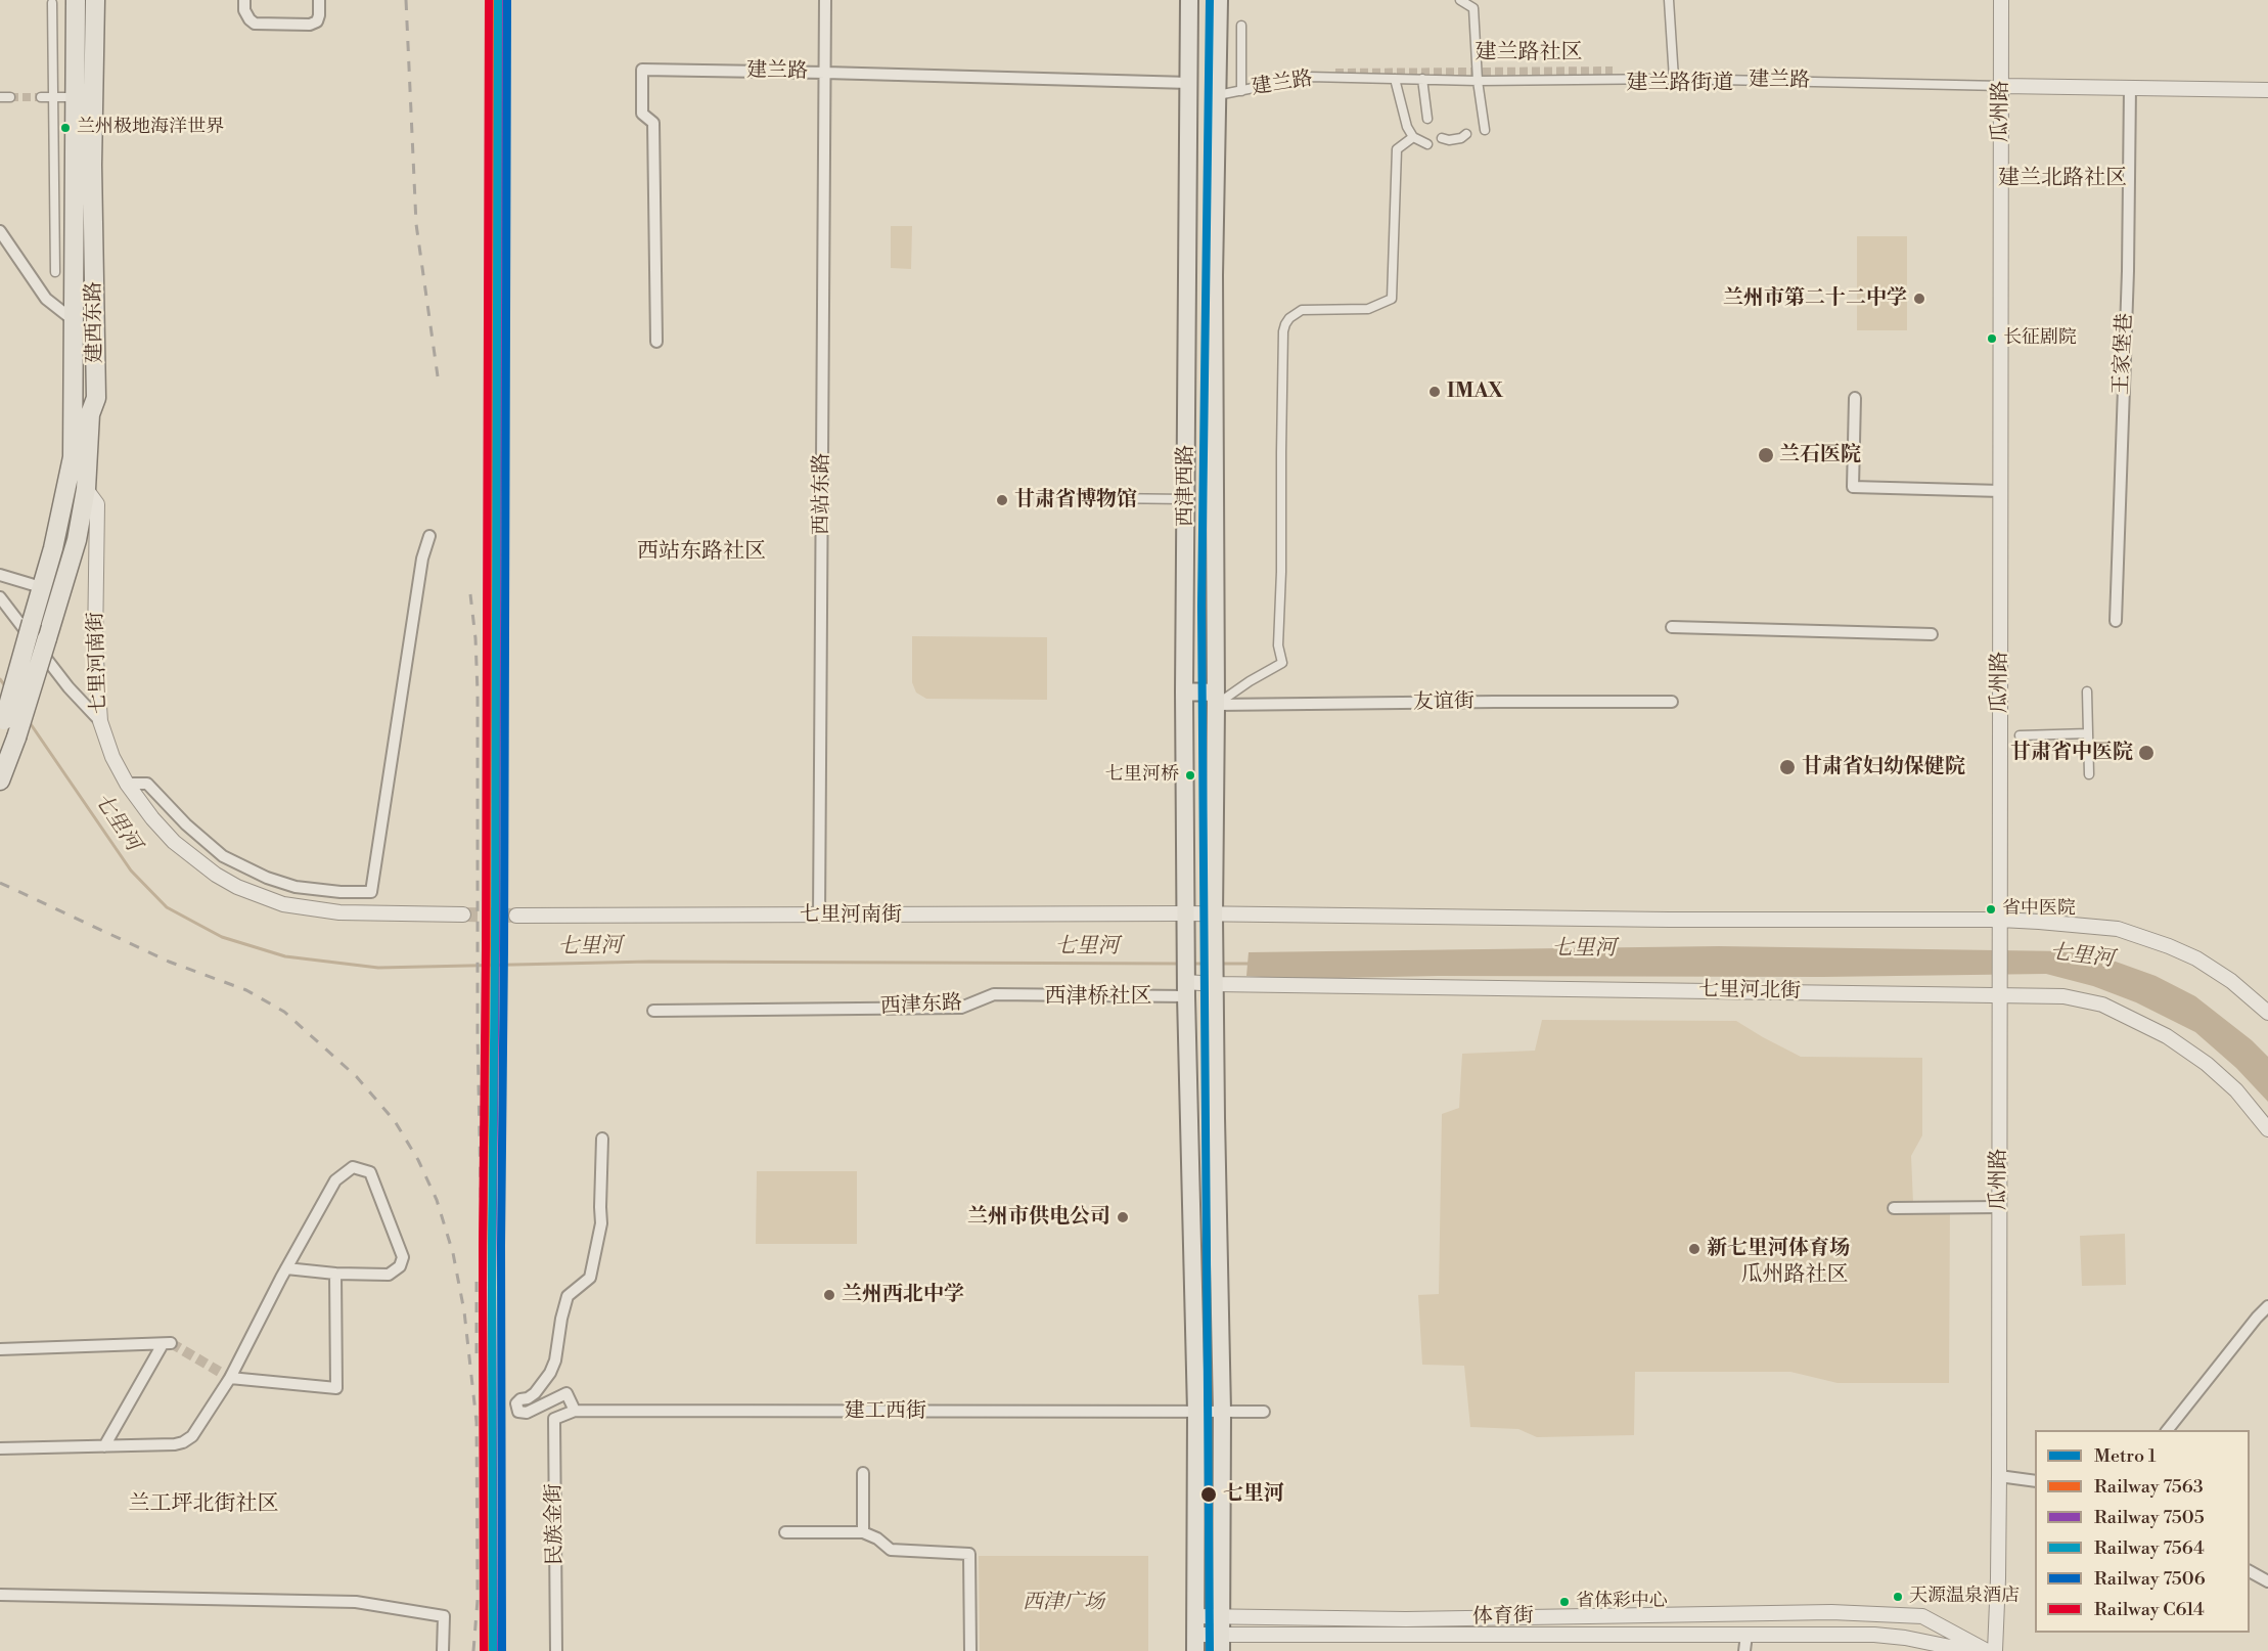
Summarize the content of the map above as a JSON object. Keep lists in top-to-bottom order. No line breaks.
{"streets":{"highway":["建西东路"],"main road":["西津西路"],"street":["建兰路","瓜州路","王家堡巷","西站东路","七里河南街","友谊街","七里河北街","西津东路","建工西街","民族金街","体育街"]},"crossings":[["建兰路","瓜州路"],["建兰路","王家堡巷"],["建兰路","西津西路"],["建兰路","西站东路"],["瓜州路","七里河北街"],["建西东路","七里河南街"],["西津西路","七里河南街"],["西津西路","友谊街"],["西津西路","七里河北街"],["西津西路","西津东路"],["西站东路","七里河南街"],["七里河北街","西津东路"],["建工西街","民族金街"]],"districts":["建兰路社区","建兰路街道","建兰北路社区","西站东路社区","西津桥社区","瓜州路社区","兰工坪北街社区"],"water":["七里河"],"parks":["西津广场"],"places":["兰州极地海洋世界","兰州市第二十二中学","长征剧院","IMAX","兰石医院","甘肃省博物馆","甘肃省中医院","甘肃省妇幼保健院","七里河桥","省中医院","兰州市供电公司","新七里河体育场","兰州西北中学","七里河","天源温泉酒店","省体彩中心"],"lines":["metro line 1","rail line 7563","rail line 7505","rail line 7564","rail line 7506","rail line C614"],"legend":["Metro 1","Railway 7563","Railway 7505","Railway 7564","Railway 7506","Railway C614"]}
